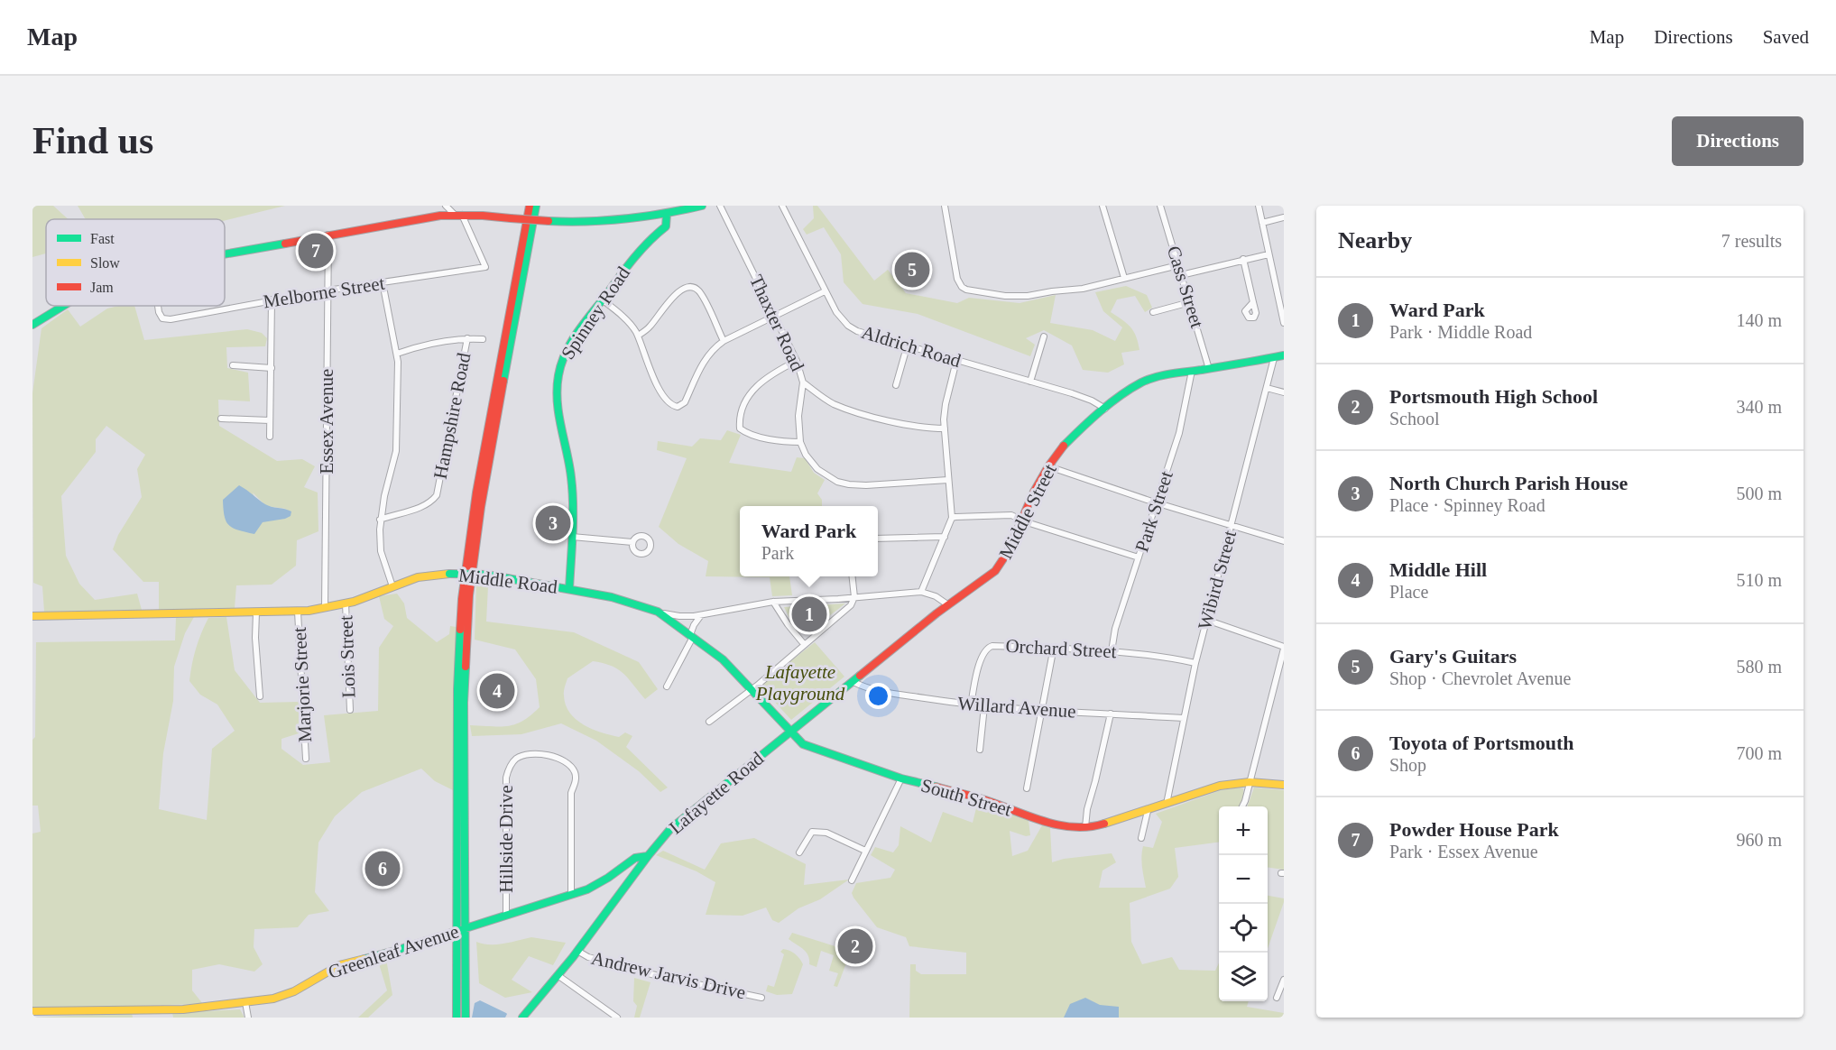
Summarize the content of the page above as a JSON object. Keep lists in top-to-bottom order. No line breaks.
{"streets":{"main road":["Spinney Road","Middle Street","Middle Road","Lafayette Road","South Street","Greenleaf Avenue"],"street":["Cass Street","Melborne Street","Thaxter Road","Aldrich Road","Hampshire Road","Essex Avenue","Park Street","Wibird Street","Orchard Street","Lois Street","Marjorie Street","Willard Avenue","Hillside Drive","Andrew Jarvis Drive"]},"crossings":[["Cass Street","Middle Street"],["Melborne Street","Essex Avenue"],["Spinney Road","Middle Road"],["Aldrich Road","Middle Street"],["Essex Avenue","Middle Road"],["Middle Street","Park Street"],["Middle Street","Wibird Street"],["Middle Street","Middle Road"],["Middle Street","Lafayette Road"],["Park Street","Orchard Street"],["Wibird Street","Orchard Street"],["Wibird Street","Willard Avenue"],["Wibird Street","South Street"],["Middle Road","Lois Street"],["Middle Road","Marjorie Street"],["Middle Road","Lafayette Road"],["Middle Road","South Street"],["Orchard Street","Willard Avenue"],["Willard Avenue","Lafayette Road"],["Lafayette Road","South Street"],["Lafayette Road","Greenleaf Avenue"],["Lafayette Road","Andrew Jarvis Drive"],["Hillside Drive","Greenleaf Avenue"]],"parks":["Lafayette Playground"],"legend":["Fast","Slow","Jam"],"page":{"header":"Map","nav":["Map","Directions","Saved"],"buttons":"Directions","title":"Find us","heading":["Nearby","7 results"],"pins":["7","5","3","1","4","6","2"],"list":[{"mark":"1","name":"Ward Park","note":"Park · Middle Road","value":"140 m"},{"mark":"2","name":"Portsmouth High School","note":"School","value":"340 m"},{"mark":"3","name":"North Church Parish House","note":"Place · Spinney Road","value":"500 m"},{"mark":"4","name":"Middle Hill","note":"Place","value":"510 m"},{"mark":"5","name":"Gary's Guitars","note":"Shop · Chevrolet Avenue","value":"580 m"},{"mark":"6","name":"Toyota of Portsmouth","note":"Shop","value":"700 m"},{"mark":"7","name":"Powder House Park","note":"Park · Essex Avenue","value":"960 m"}],"popup":["Ward Park","Park"],"map_buttons":["+","−"]}}
